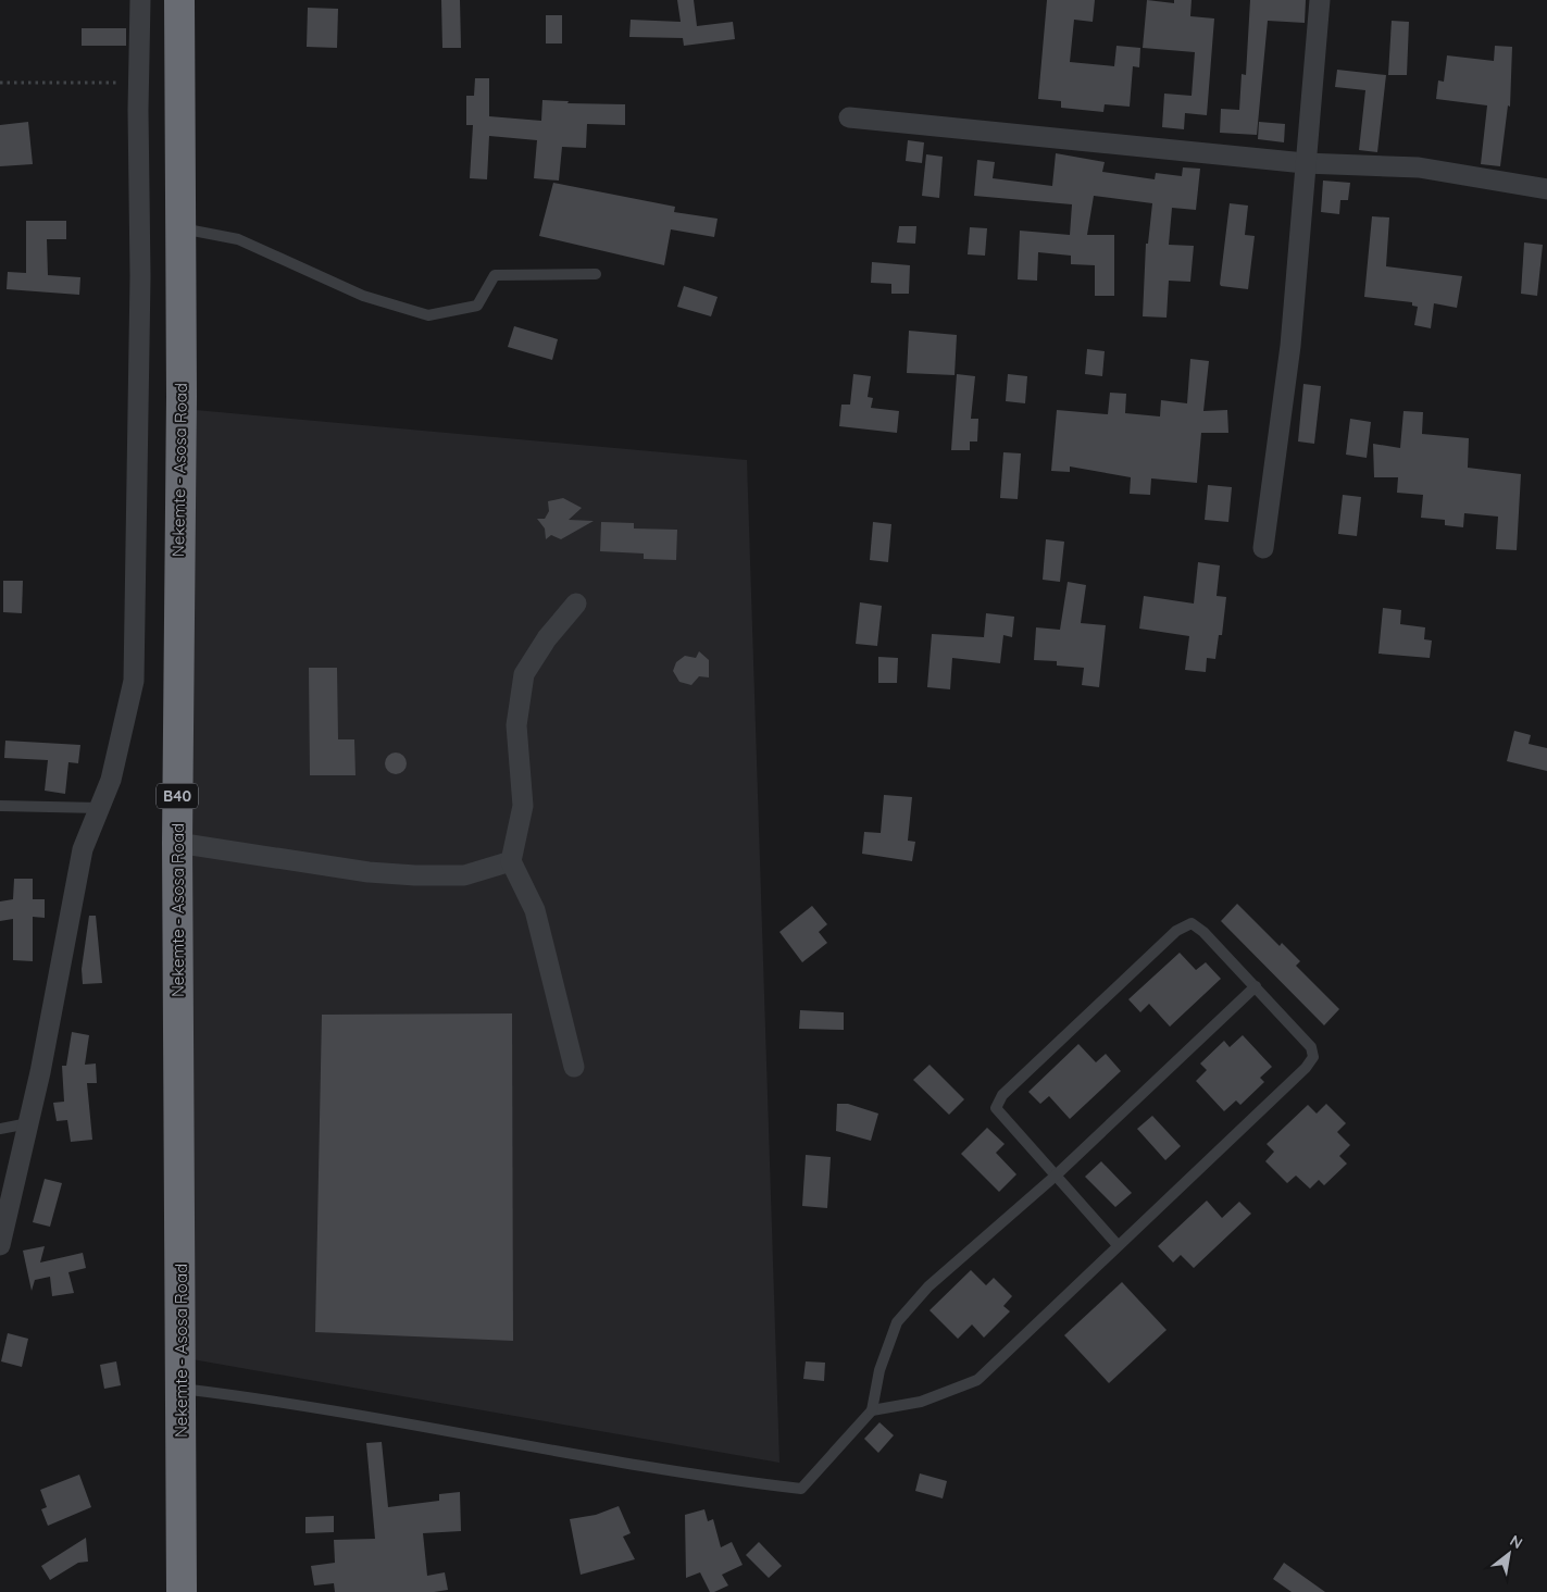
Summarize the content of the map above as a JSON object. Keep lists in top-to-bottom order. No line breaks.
{"streets":{"highway":["Nekemte - Asosa Road","B40"]},"north":"top right"}
